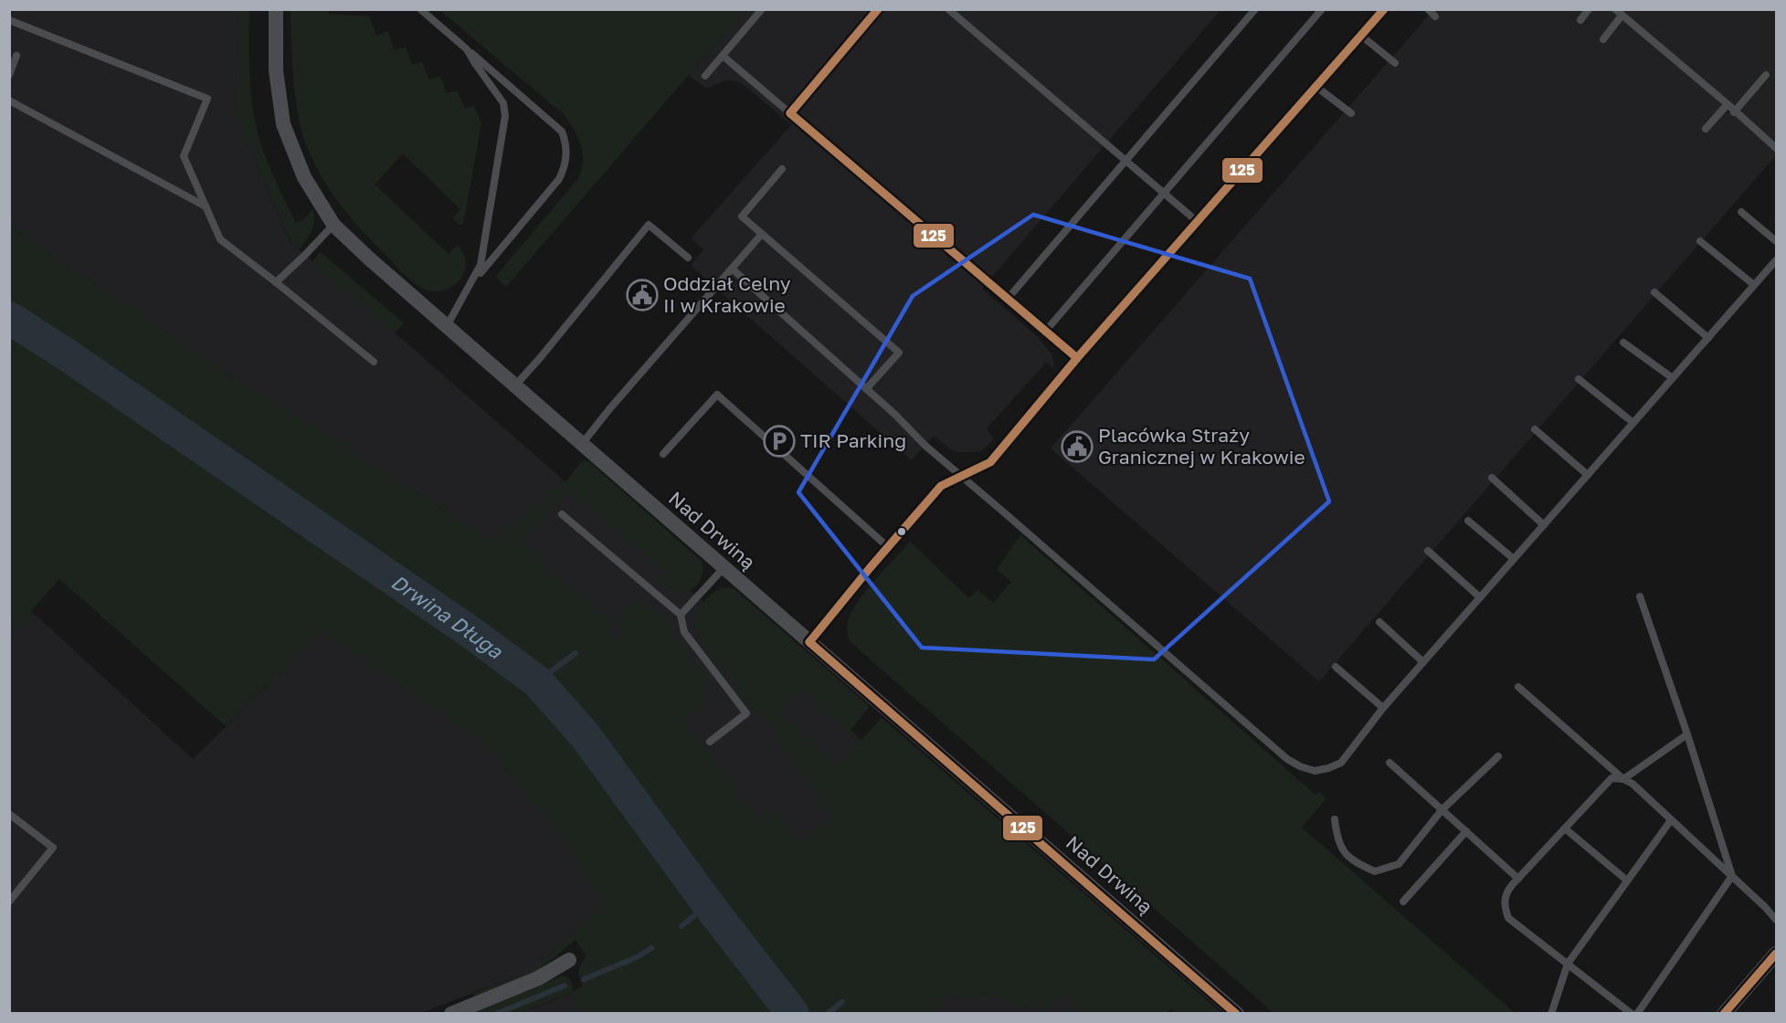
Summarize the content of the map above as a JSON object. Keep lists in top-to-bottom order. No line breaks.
{"streets":{"street":["Nad Drwiną"]},"water":["Drwina Długa"],"places":{"public building":["Oddział Celny II w Krakowie","Placówka Straży Granicznej w Krakowie"],"parking":["TIR Parking"]},"lines":["transit line 125"]}
